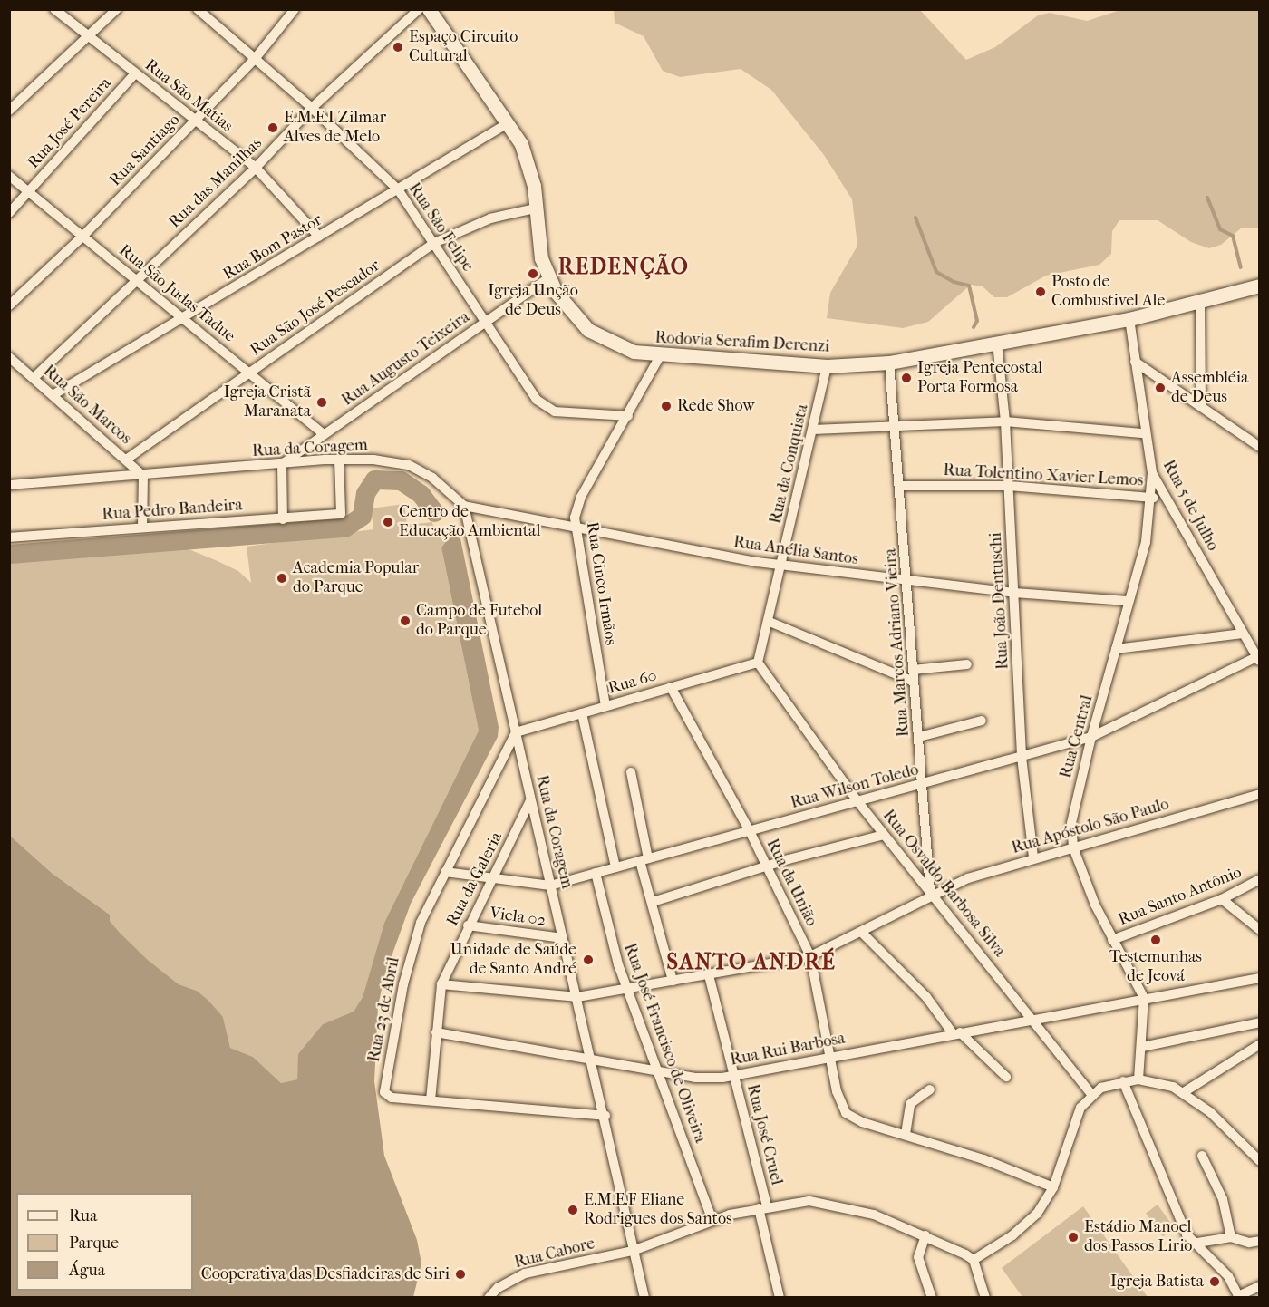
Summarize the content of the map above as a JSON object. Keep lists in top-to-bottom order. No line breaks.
{"streets":{"main road":["Rodovia Serafim Derenzi"],"street":["Rua São Matias","Rua José Pereira","Rua Santiago","Rua das Manilhas","Rua São Felipe","Rua Bom Pastor","Rua São Judas Tadue","Rua São José Pescador","Rua Augusto Teixeira","Rua São Marcos","Rua da Coragem","Rua da Conquista","Rua Tolentino Xavier Lemos","Rua 5 de Julho","Rua Pedro Bandeira","Rua Anélia Santos","Rua Cinco Irmãos","Rua João Dentuschi","Rua Marcos Adriano Vieira","Rua 60","Rua Central","Rua Wilson Toledo","Rua Apóstolo São Paulo","Rua da Galeria","Rua da União","Rua Osvaldo Barbosa Silva","Rua Santo Antônio","Viela 02","Rua 23 de Abril","Rua José Francisco de Oliveira","Rua Rui Barbosa","Rua José Cruel","Rua Cabore"]},"crossings":[["Rua São Matias","Rua José Pereira"],["Rua São Matias","Rua Santiago"],["Rua São Matias","Rua das Manilhas"],["Rua São Matias","Rua Bom Pastor"],["Rua José Pereira","Rua São Judas Tadue"],["Rua Santiago","Rua São Felipe"],["Rua Santiago","Rua São Judas Tadue"],["Rua das Manilhas","Rua São Felipe"],["Rua das Manilhas","Rua São Judas Tadue"],["Rua das Manilhas","Rua São Marcos"],["Rua São Felipe","Rua Bom Pastor"],["Rua São Felipe","Rua São José Pescador"],["Rua São Felipe","Rua Augusto Teixeira"],["Rua São Felipe","Rua Cinco Irmãos"],["Rua Bom Pastor","Rua São Judas Tadue"],["Rua Bom Pastor","Rodovia Serafim Derenzi"],["Rua Bom Pastor","Rua São Marcos"],["Rua São Judas Tadue","Rua São José Pescador"],["Rua São Judas Tadue","Rua Augusto Teixeira"],["Rua São José Pescador","Rodovia Serafim Derenzi"],["Rua São José Pescador","Rua São Marcos"],["Rodovia Serafim Derenzi","Rua Augusto Teixeira"],["Rodovia Serafim Derenzi","Rua da Conquista"],["Rodovia Serafim Derenzi","Rua 5 de Julho"],["Rodovia Serafim Derenzi","Rua Cinco Irmãos"],["Rodovia Serafim Derenzi","Rua João Dentuschi"],["Rodovia Serafim Derenzi","Rua Marcos Adriano Vieira"],["Rua Augusto Teixeira","Rua da Coragem"],["Rua São Marcos","Rua da Coragem"],["Rua da Coragem","Rua Pedro Bandeira"],["Rua da Coragem","Rua Anélia Santos"],["Rua da Coragem","Rua 60"],["Rua da Coragem","Rua Wilson Toledo"],["Rua da Coragem","Rua Apóstolo São Paulo"],["Rua da Coragem","Rua da Galeria"],["Rua da Coragem","Viela 02"],["Rua da Coragem","Rua 23 de Abril"],["Rua da Coragem","Rua Rui Barbosa"],["Rua da Conquista","Rua Anélia Santos"],["Rua da Conquista","Rua 60"],["Rua da Conquista","Rua Osvaldo Barbosa Silva"],["Rua Tolentino Xavier Lemos","Rua João Dentuschi"],["Rua Tolentino Xavier Lemos","Rua Marcos Adriano Vieira"],["Rua Tolentino Xavier Lemos","Rua Central"],["Rua 5 de Julho","Rua Central"],["Rua 5 de Julho","Rua Wilson Toledo"],["Rua Anélia Santos","Rua Cinco Irmãos"],["Rua Anélia Santos","Rua João Dentuschi"],["Rua Anélia Santos","Rua Marcos Adriano Vieira"],["Rua Anélia Santos","Rua Central"],["Rua Cinco Irmãos","Rua 60"],["Rua João Dentuschi","Rua Wilson Toledo"],["Rua João Dentuschi","Rua Apóstolo São Paulo"],["Rua Marcos Adriano Vieira","Rua Wilson Toledo"],["Rua Marcos Adriano Vieira","Rua Apóstolo São Paulo"],["Rua Marcos Adriano Vieira","Rua Osvaldo Barbosa Silva"],["Rua 60","Rua da União"],["Rua 60","Rua Osvaldo Barbosa Silva"],["Rua 60","Rua 23 de Abril"],["Rua Central","Rua Wilson Toledo"],["Rua Central","Rua Apóstolo São Paulo"],["Rua Central","Rua Santo Antônio"],["Rua Central","Rua Rui Barbosa"],["Rua Wilson Toledo","Rua da Galeria"],["Rua Wilson Toledo","Rua da União"],["Rua Wilson Toledo","Rua Osvaldo Barbosa Silva"],["Rua Wilson Toledo","Rua 23 de Abril"],["Rua Wilson Toledo","Rua José Francisco de Oliveira"],["Rua Apóstolo São Paulo","Rua da Galeria"],["Rua Apóstolo São Paulo","Rua da União"],["Rua Apóstolo São Paulo","Rua Osvaldo Barbosa Silva"],["Rua Apóstolo São Paulo","Rua José Francisco de Oliveira"],["Rua Apóstolo São Paulo","Rua José Cruel"],["Rua da Galeria","Viela 02"],["Rua da Galeria","Rua 23 de Abril"],["Rua da Galeria","Rua Rui Barbosa"],["Rua da União","Rua Rui Barbosa"],["Rua Osvaldo Barbosa Silva","Rua Rui Barbosa"],["Rua José Francisco de Oliveira","Rua Rui Barbosa"],["Rua José Francisco de Oliveira","Rua Cabore"],["Rua Rui Barbosa","Rua José Cruel"],["Rua José Cruel","Rua Cabore"]],"districts":["REDENÇÃO","SANTO ANDRÉ"],"places":["Espaço Circuito Cultural","E.M.E.I Zilmar Alves de Melo","Igreja Unção de Deus","Posto de Combustivel Ale","Igreja Pentecostal Porta Formosa","Assembléia de Deus","Igreja Cristã Maranata","Rede Show","Centro de Educação Ambiental","Academia Popular do Parque","Campo de Futebol do Parque","Testemunhas de Jeová","Unidade de Saúde de Santo André","E.M.E.F Eliane Rodrigues dos Santos","Estádio Manoel dos Passos Lirio","Cooperativa das Desfiadeiras de Siri","Igreja Batista"],"legend":["Rua","Parque","Água"]}
